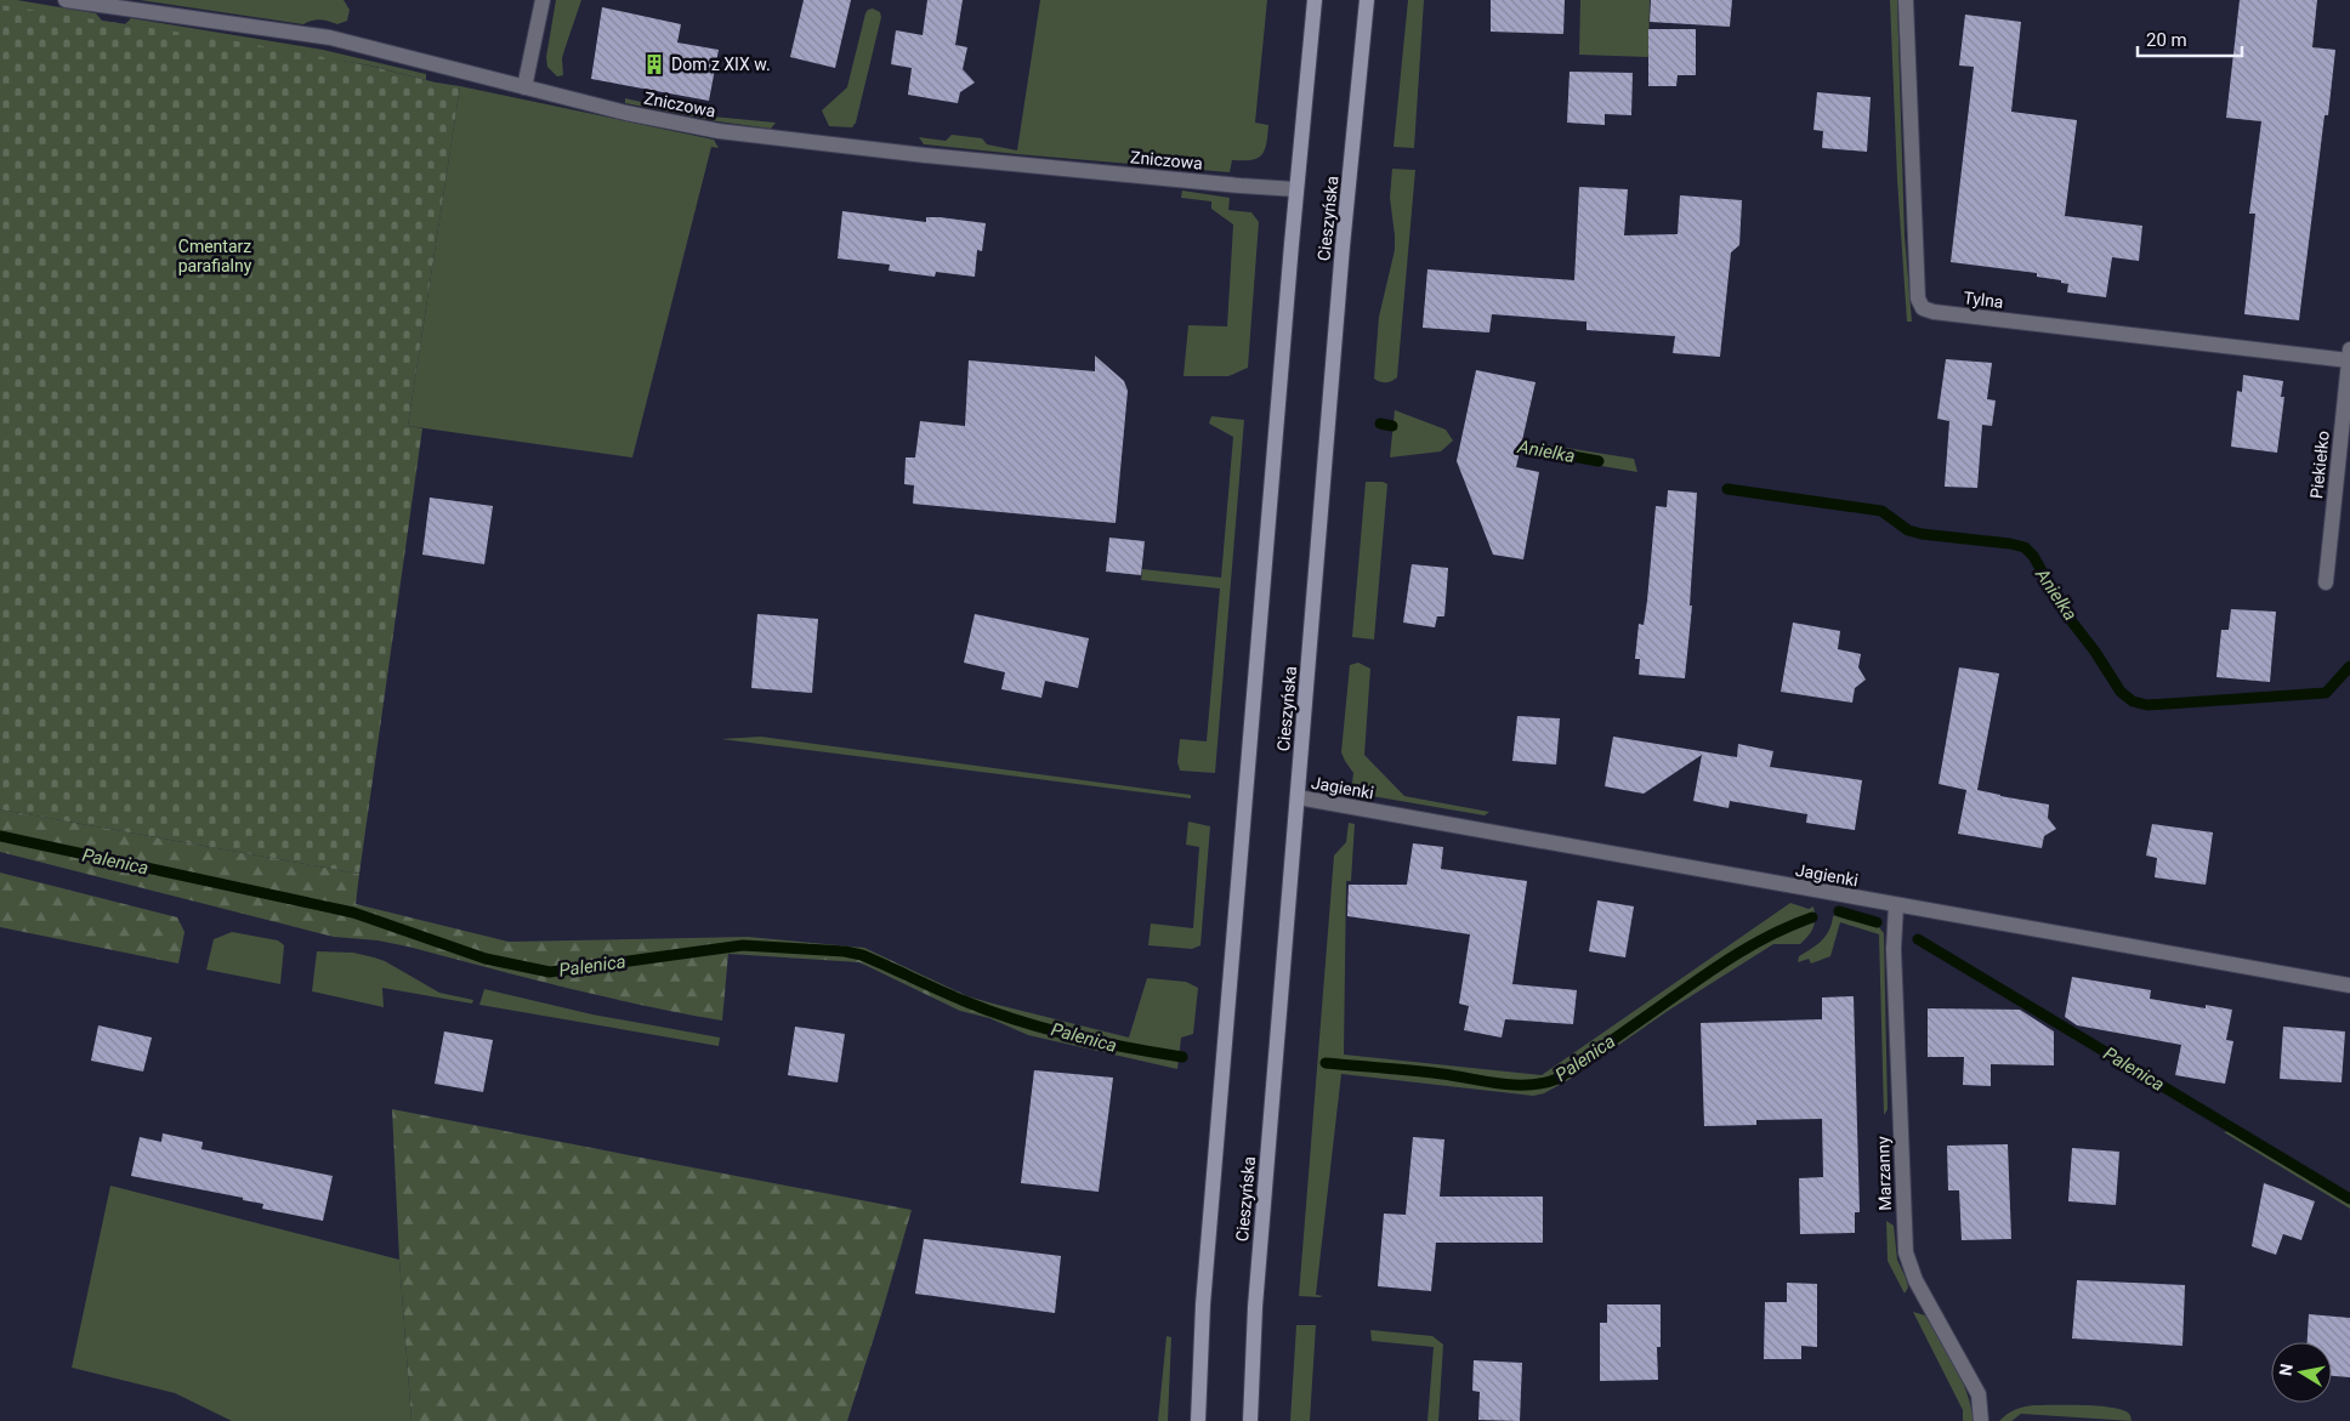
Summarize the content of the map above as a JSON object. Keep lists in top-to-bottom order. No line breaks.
{"streets":{"main road":["Cieszyńska"],"street":["Zniczowa","Tylna","Piekiełko","Jagienki","Marzanny"]},"crossings":[["Zniczowa","Cieszyńska"],["Cieszyńska","Jagienki"],["Tylna","Piekiełko"],["Jagienki","Marzanny"]],"water":["Anielka","Palenica"],"parks":["Cmentarz parafialny"],"places":{"building":["Dom z XIX w."]},"scale_bar":"20 m","north":"left"}
